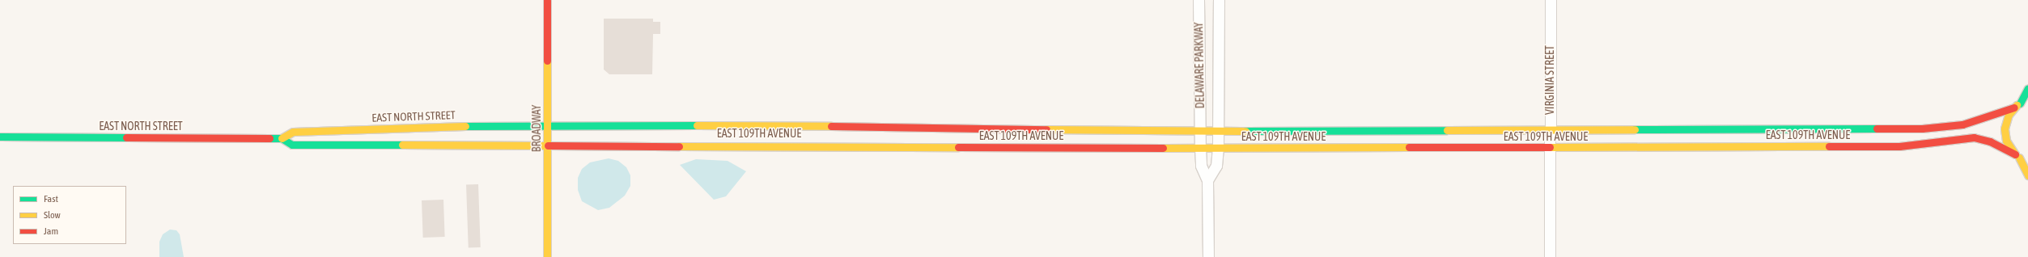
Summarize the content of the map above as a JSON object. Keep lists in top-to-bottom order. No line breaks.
{"streets":{"main road":["EAST NORTH STREET","BROADWAY","EAST 109TH AVENUE"],"street":["DELAWARE PARKWAY","VIRGINIA STREET"]},"crossings":[["DELAWARE PARKWAY","EAST 109TH AVENUE"],["VIRGINIA STREET","EAST 109TH AVENUE"],["EAST NORTH STREET","BROADWAY"],["EAST NORTH STREET","EAST 109TH AVENUE"],["BROADWAY","EAST 109TH AVENUE"]],"legend":["Fast","Slow","Jam"]}
